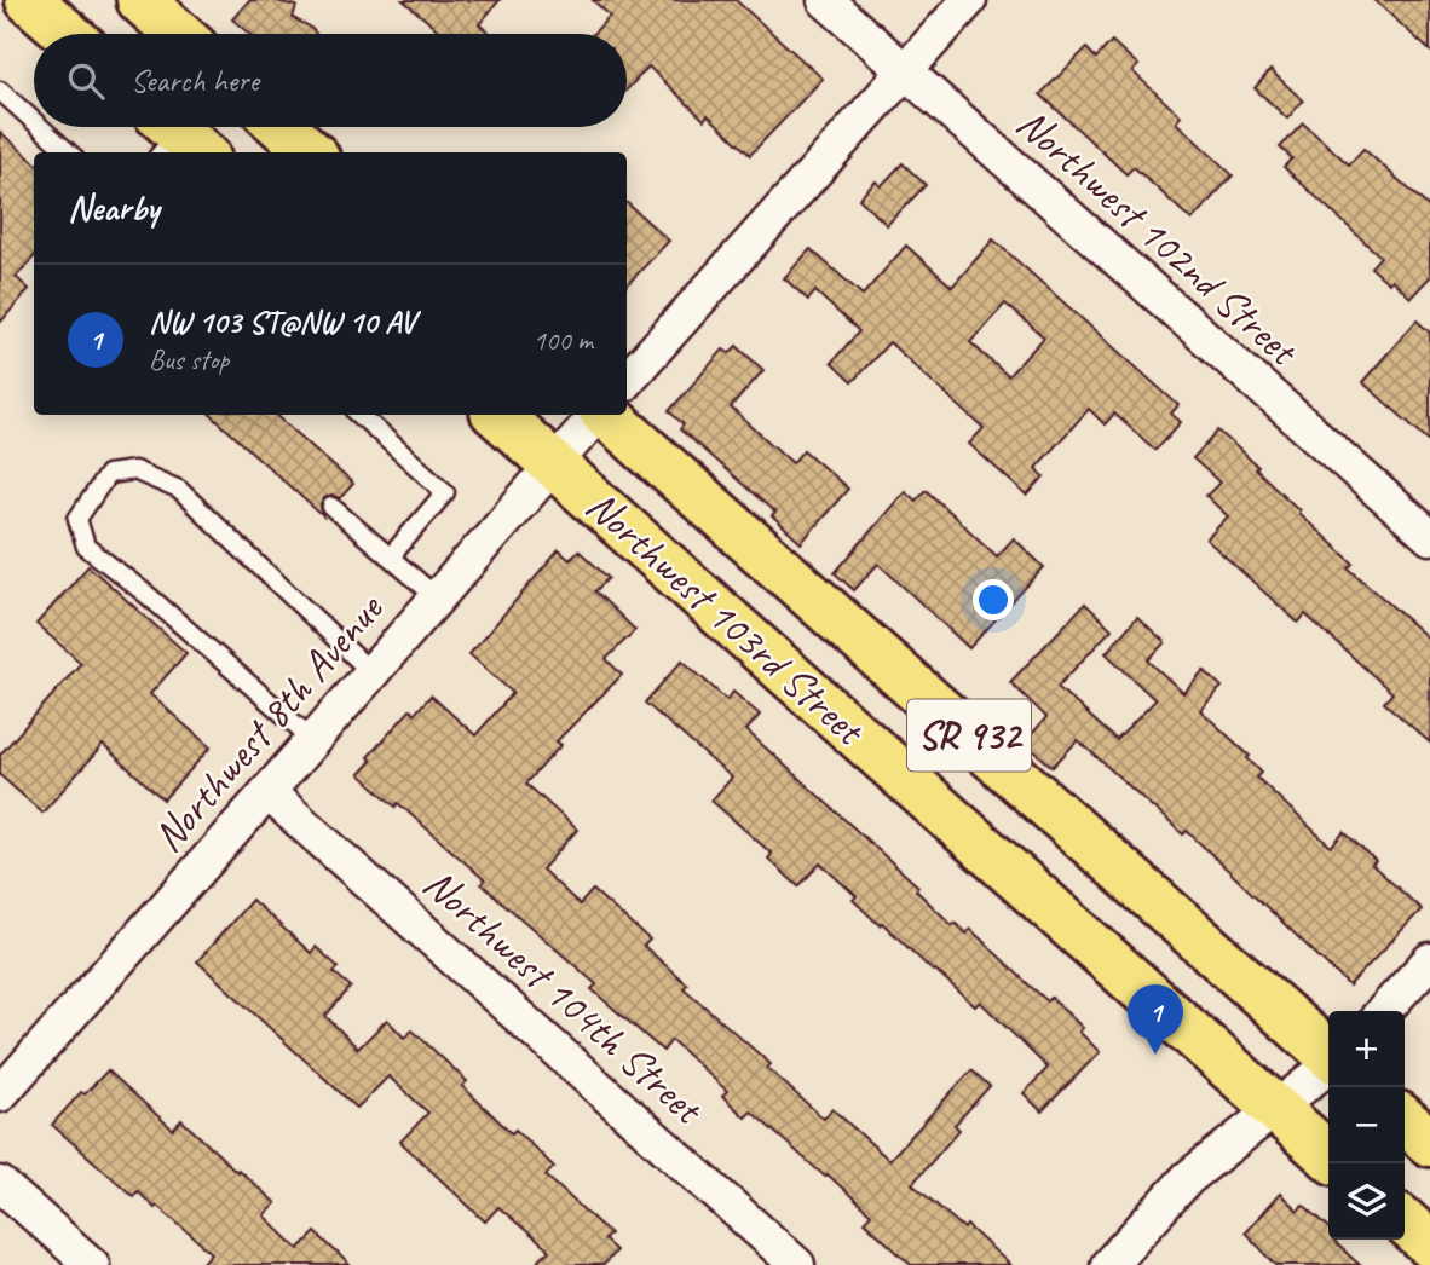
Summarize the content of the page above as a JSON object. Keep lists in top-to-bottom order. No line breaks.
{"streets":{"main road":["Northwest 103rd Street","SR 932"],"street":["Northwest 102nd Street","Northwest 8th Avenue","Northwest 104th Street"]},"crossings":[["Northwest 103rd Street","Northwest 8th Avenue"],["Northwest 8th Avenue","Northwest 104th Street"]],"page":{"search":"Search here","heading":"Nearby","list":[{"mark":"1","name":"NW 103 ST@NW 10 AV","note":"Bus stop","value":"100 m"}],"pins":"1","map_buttons":["+","−"]}}
